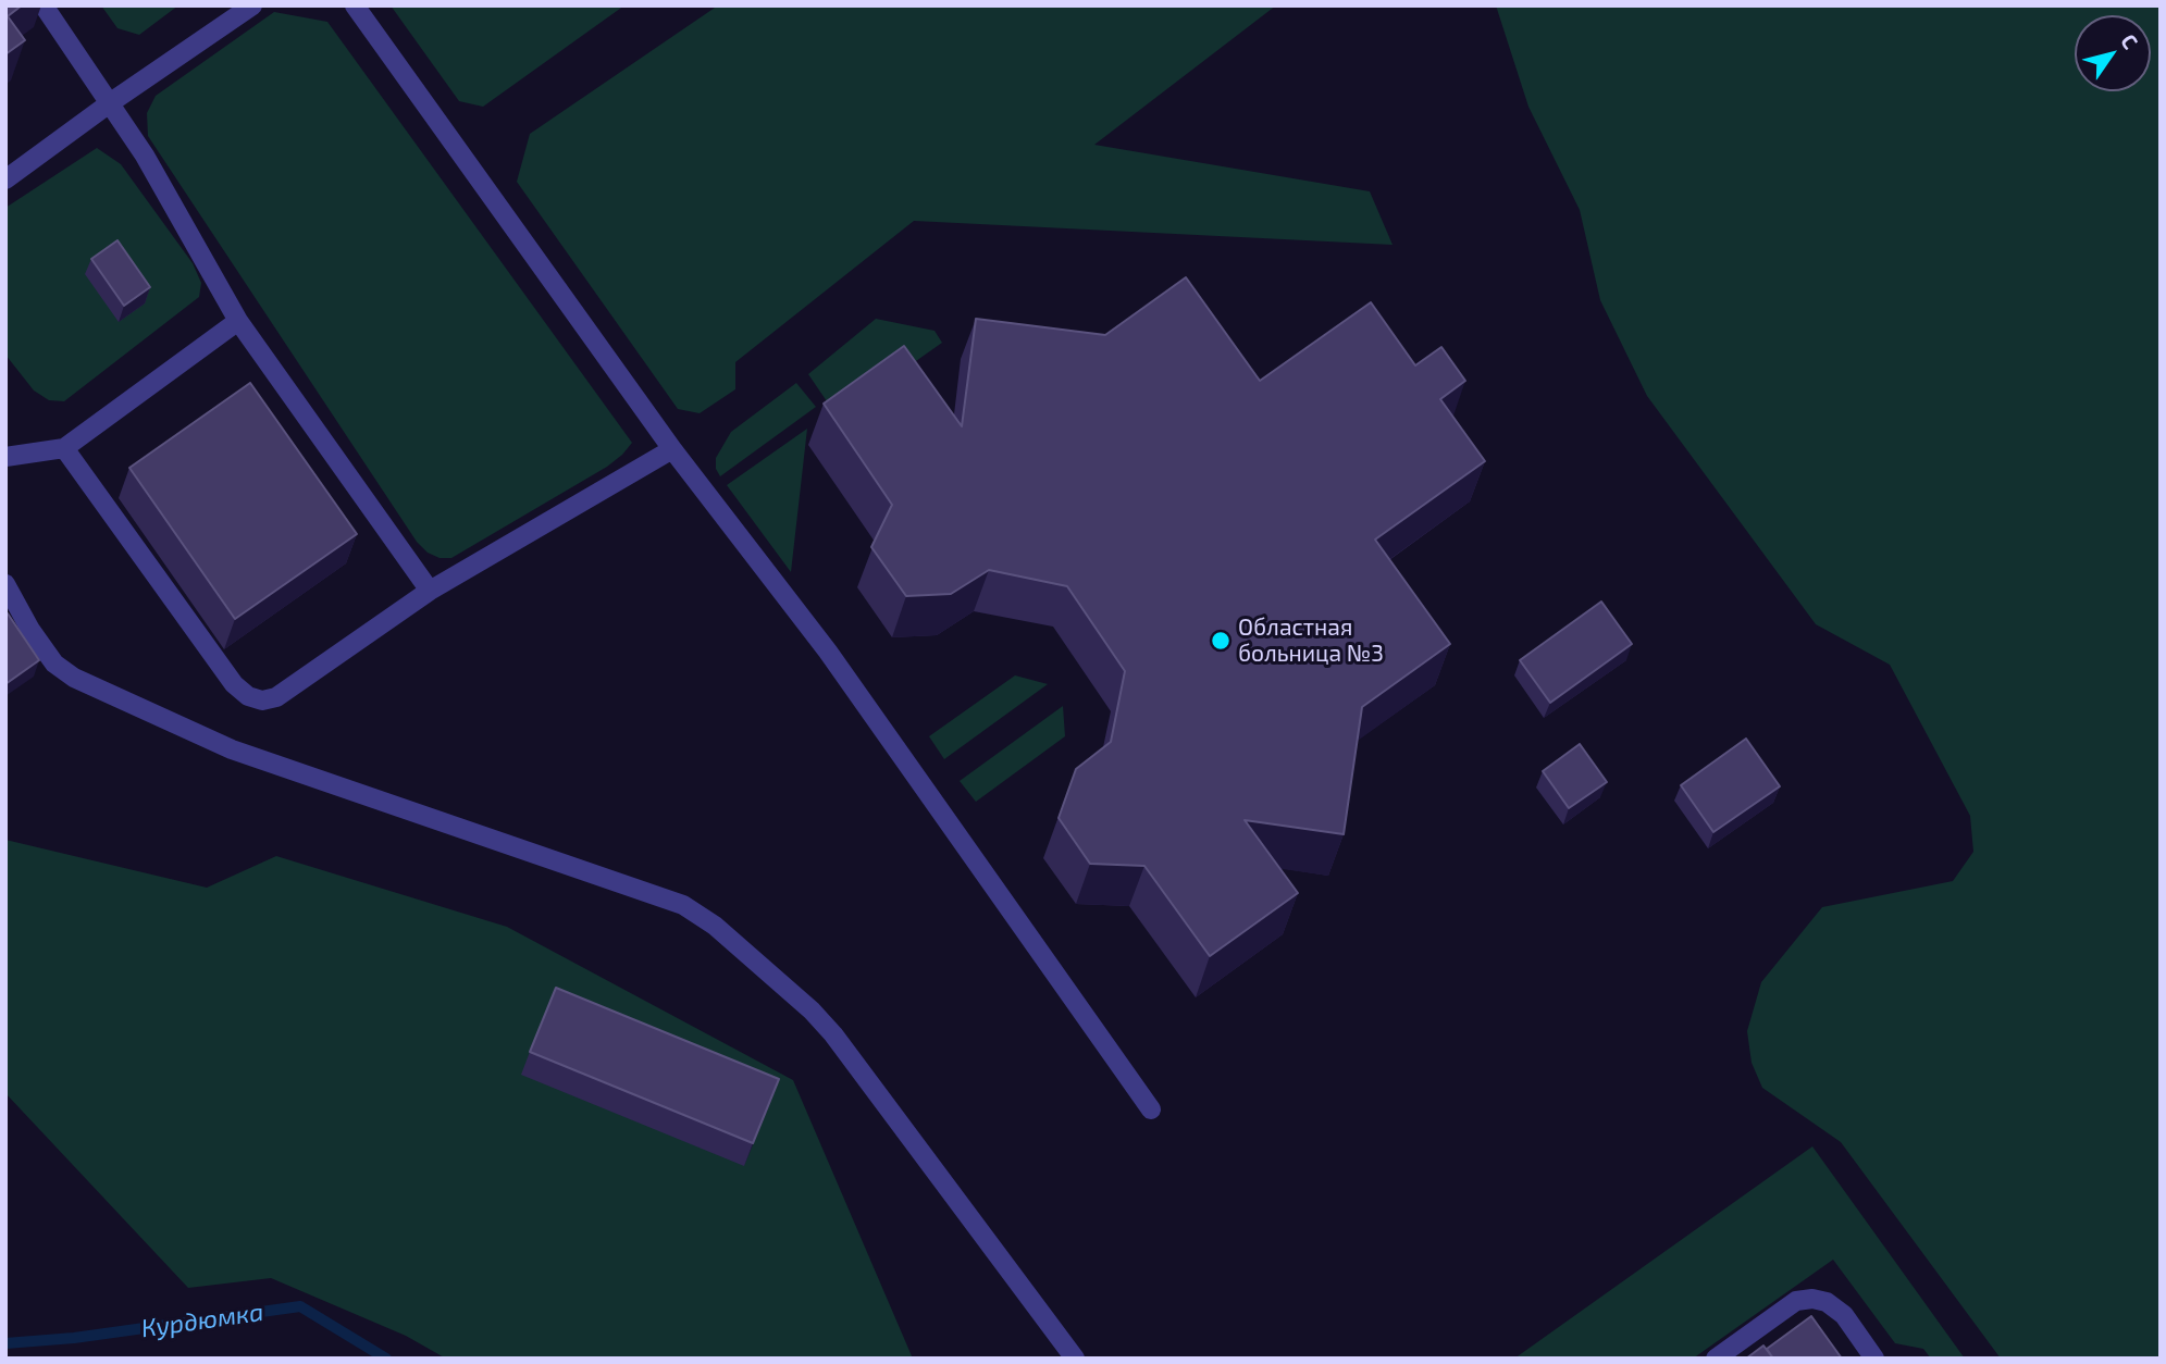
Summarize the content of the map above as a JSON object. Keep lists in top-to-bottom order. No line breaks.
{"water":["Курдюмка"],"places":["Областная больница №3"],"north":"top right"}
